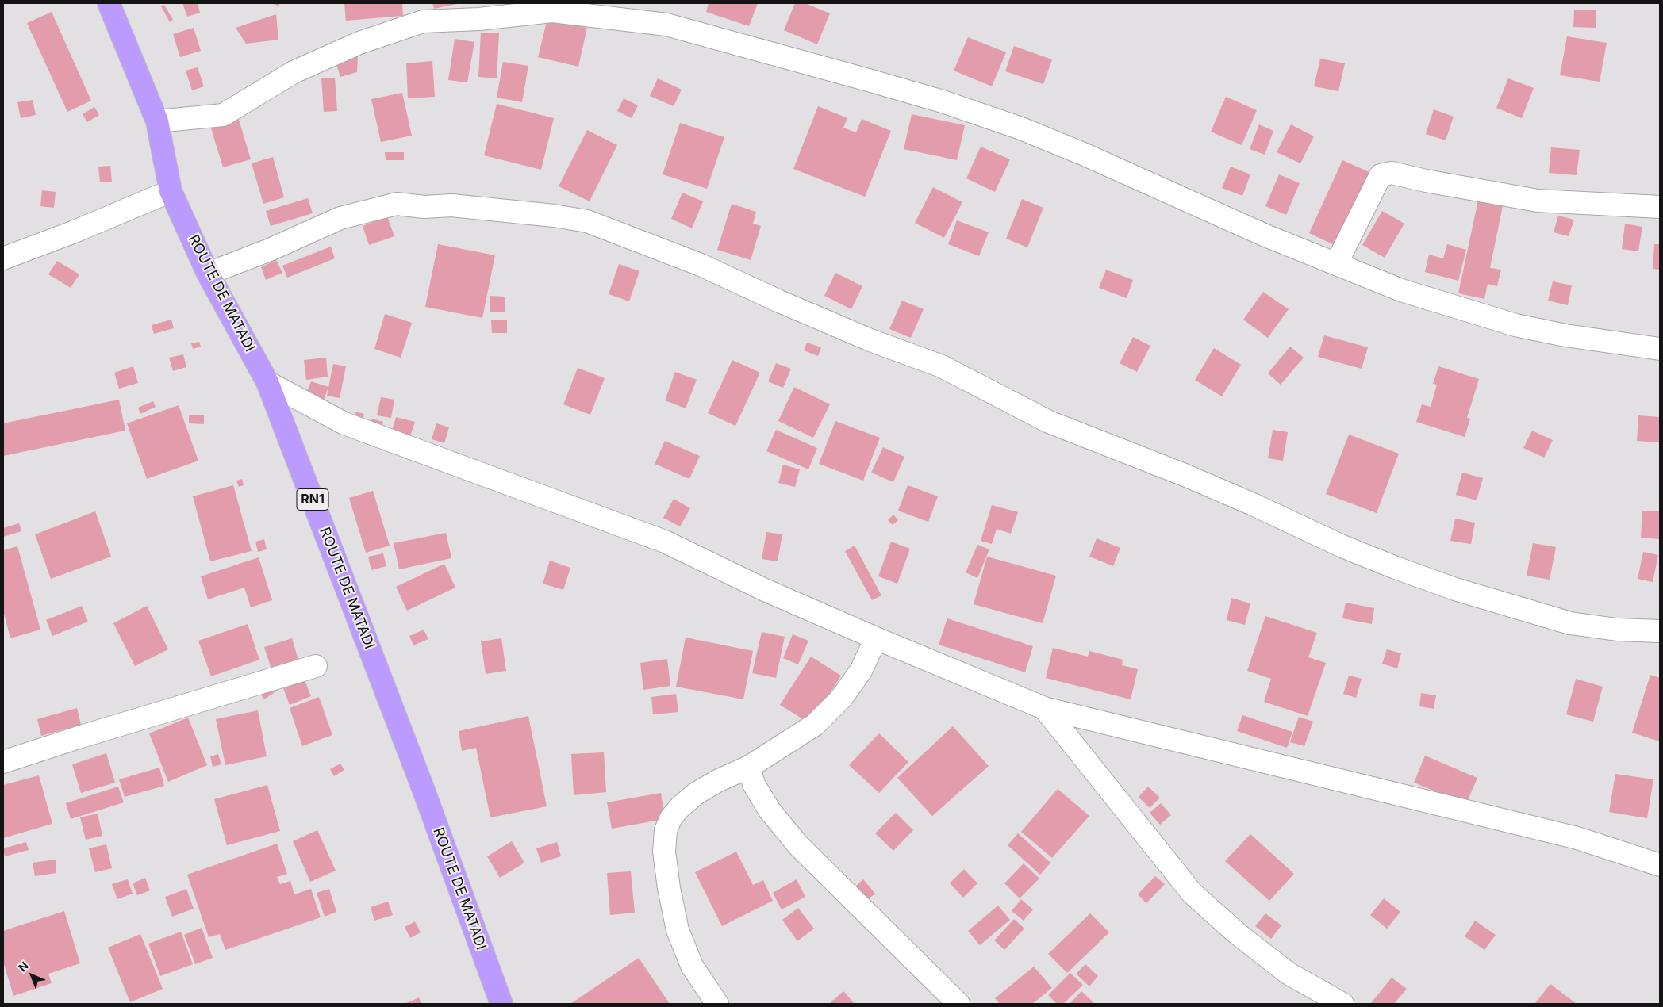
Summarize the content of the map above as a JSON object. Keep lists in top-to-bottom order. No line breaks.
{"streets":{"highway":["ROUTE DE MATADI","RN1"]},"north":"top left"}
